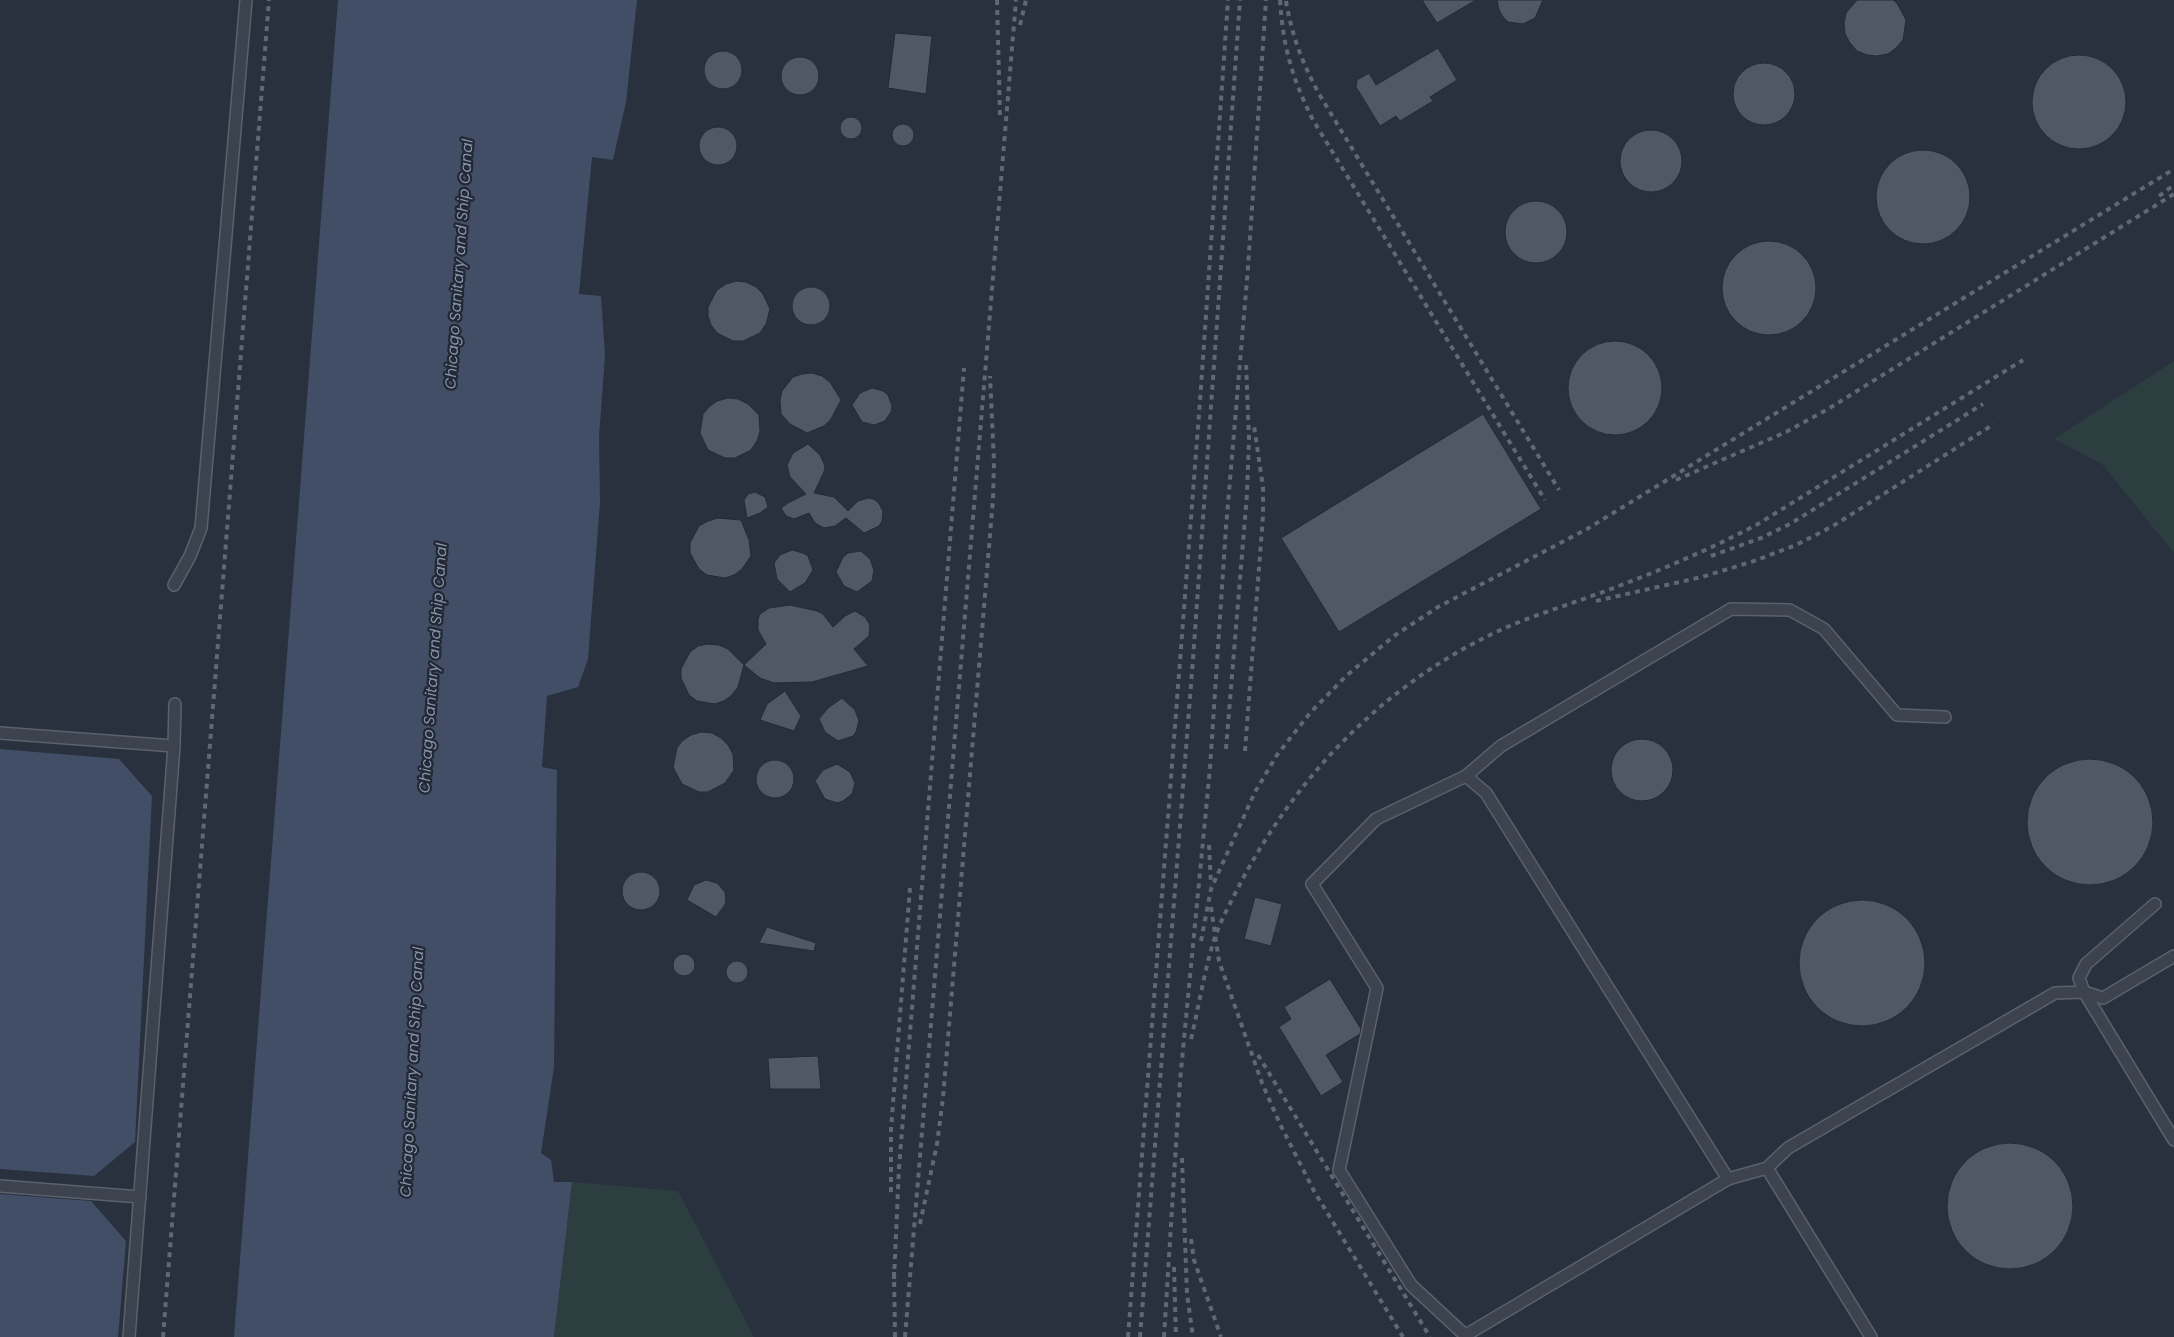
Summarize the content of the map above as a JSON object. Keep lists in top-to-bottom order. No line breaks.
{"water":["Chicago Sanitary and Ship Canal"]}
